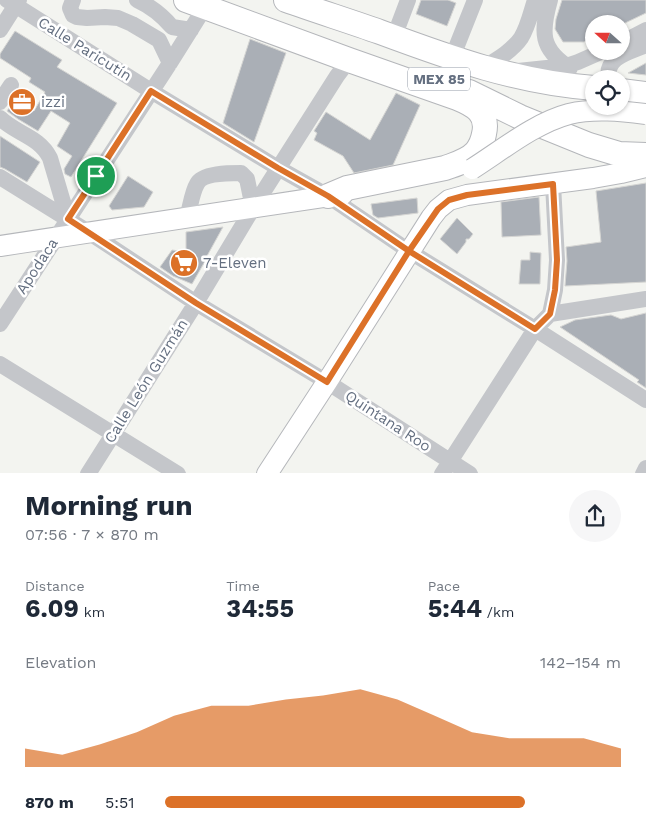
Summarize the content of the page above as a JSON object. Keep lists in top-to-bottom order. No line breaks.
{"streets":{"highway":["MEX 85"],"street":["Calle Paricutín","Apodaca","Calle León Guzmán","Quintana Roo"]},"crossings":[["Calle Paricutín","Apodaca"],["Calle Paricutín","Calle León Guzmán"],["Apodaca","Quintana Roo"],["Calle León Guzmán","Quintana Roo"]],"places":{"office":["izzi"],"supermarket":["7-Eleven"]},"north":"left","page":{"heading":["Morning run","07:56 · 7 × 870 m"],"stats":[["Distance","6.09 km"],["Time","34:55"],["Pace","5:44 /km"]],"chart":["Elevation","142–154 m"],"list":[{"name":"870 m","note":"5:51"}]}}
